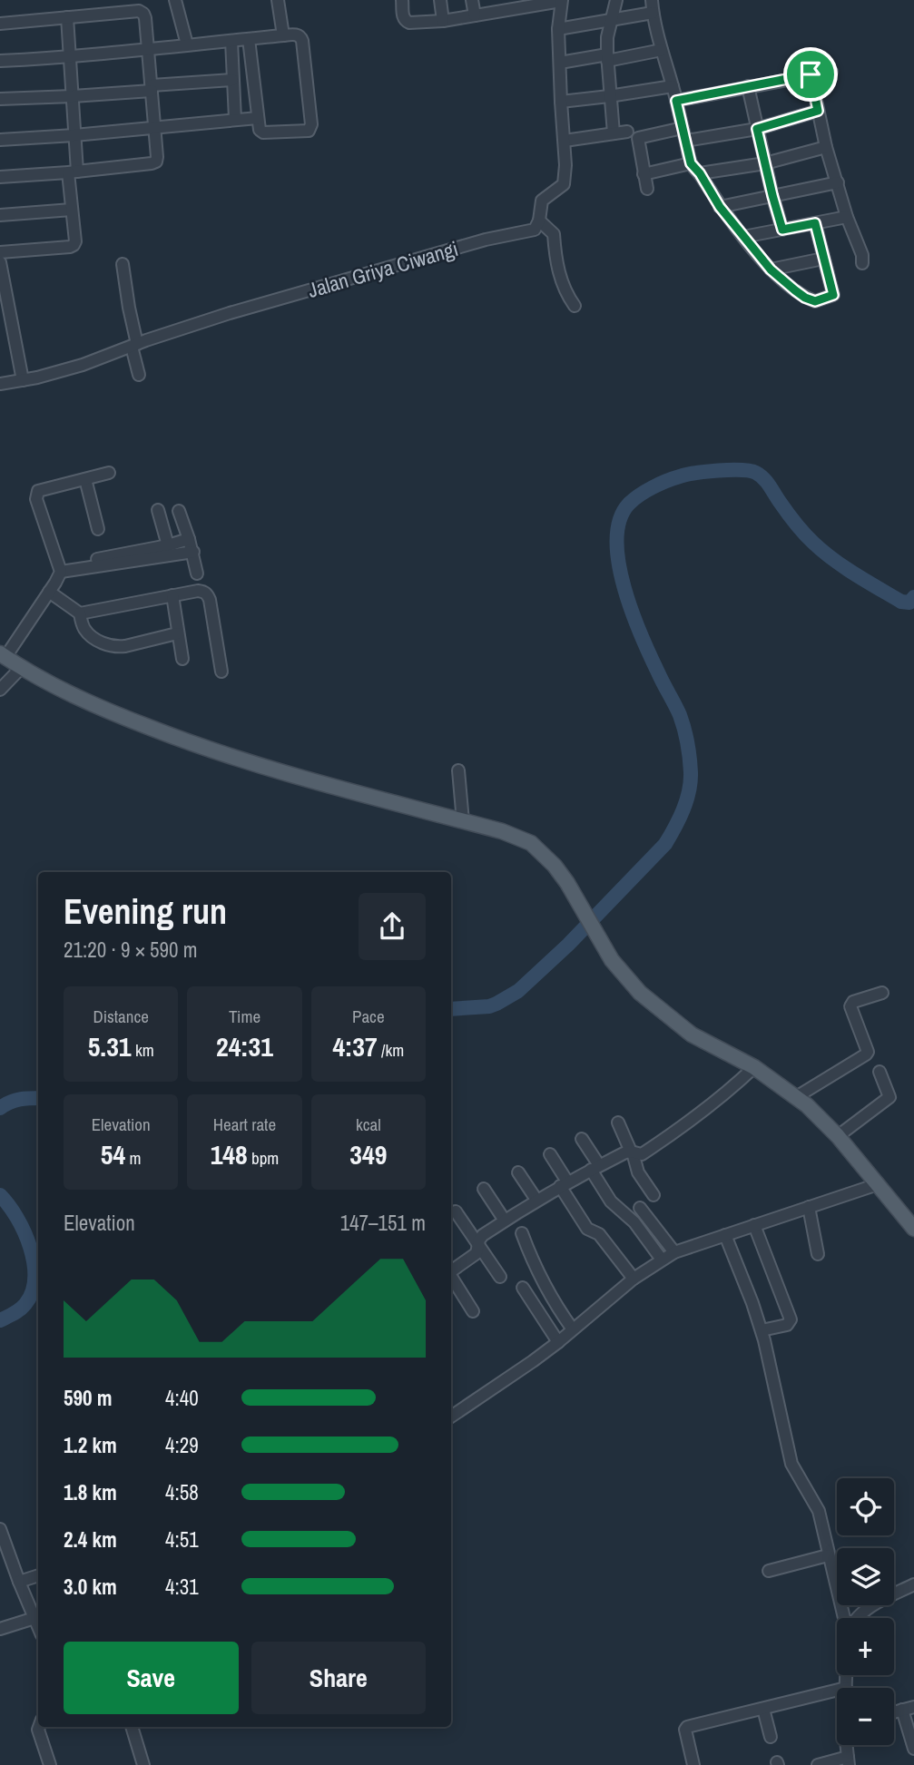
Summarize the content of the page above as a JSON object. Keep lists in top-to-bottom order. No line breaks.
{"streets":{"street":["Jalan Griya Ciwangi"]},"page":{"heading":["Evening run","21:20 · 9 × 590 m"],"stats":[["Distance","5.31 km"],["Time","24:31"],["Pace","4:37 /km"],["Elevation","54 m"],["Heart rate","148 bpm"],["kcal","349"]],"chart":["Elevation","147–151 m"],"list":[{"name":"590 m","note":"4:40"},{"name":"1.2 km","note":"4:29"},{"name":"1.8 km","note":"4:58"},{"name":"2.4 km","note":"4:51"},{"name":"3.0 km","note":"4:31"}],"map_buttons":["+","−"],"buttons":["Save","Share"]}}
